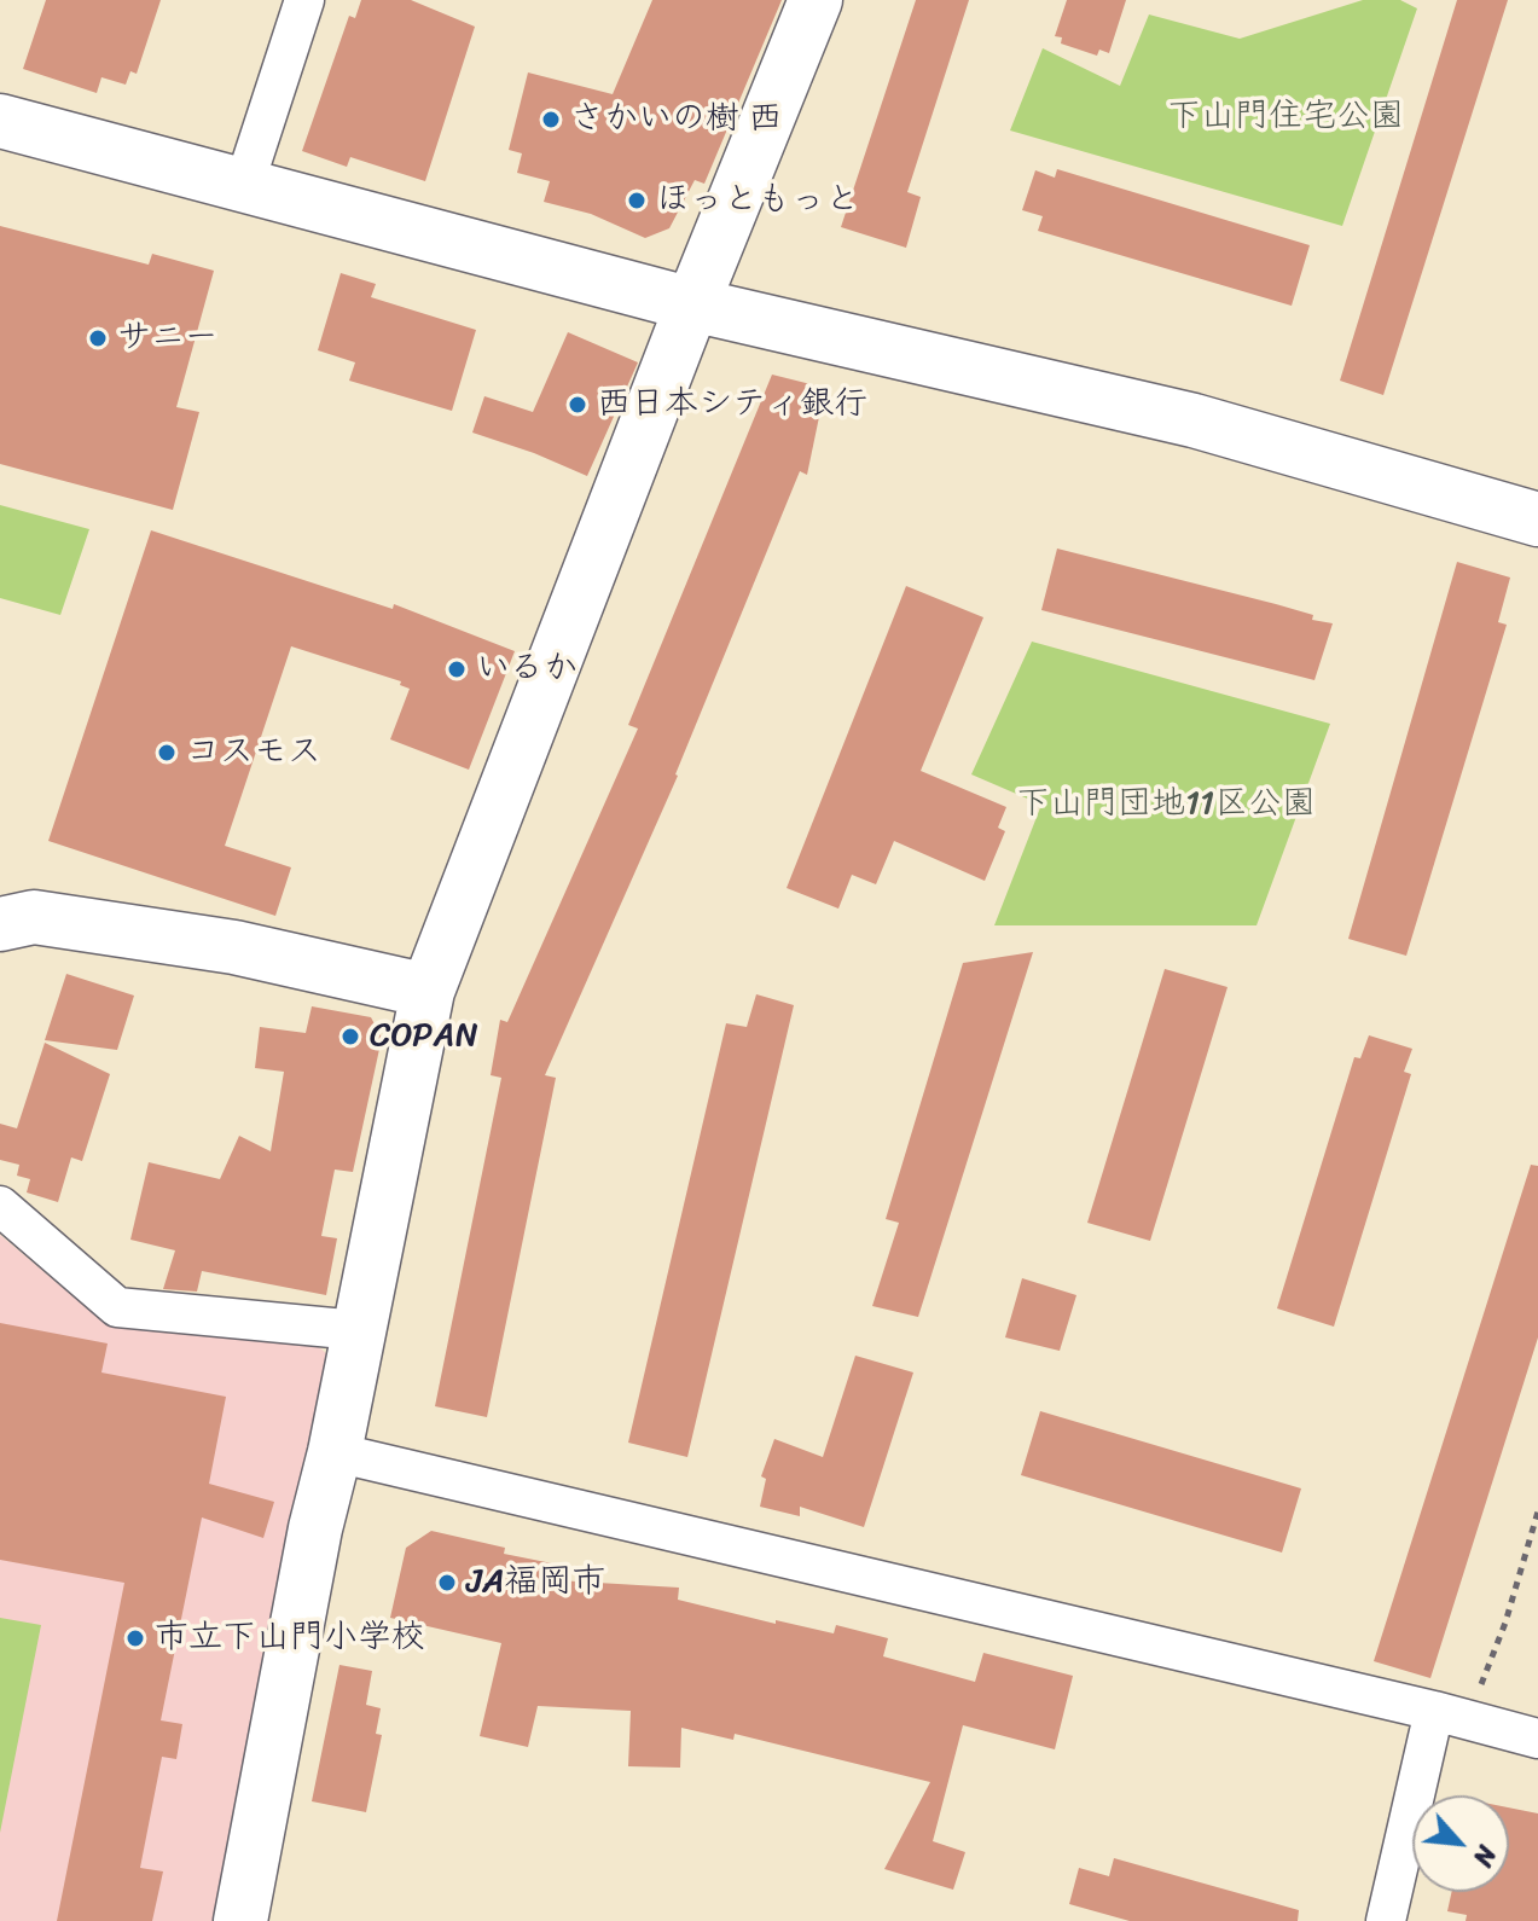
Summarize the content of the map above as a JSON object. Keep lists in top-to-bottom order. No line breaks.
{"parks":["下山門住宅公園","下山門団地11区公園"],"places":["さかいの樹 西","ほっともっと","サニー","西日本シティ銀行","いるか","コスモス","COPAN","JA福岡市","市立下山門小学校"],"north":"bottom right"}
